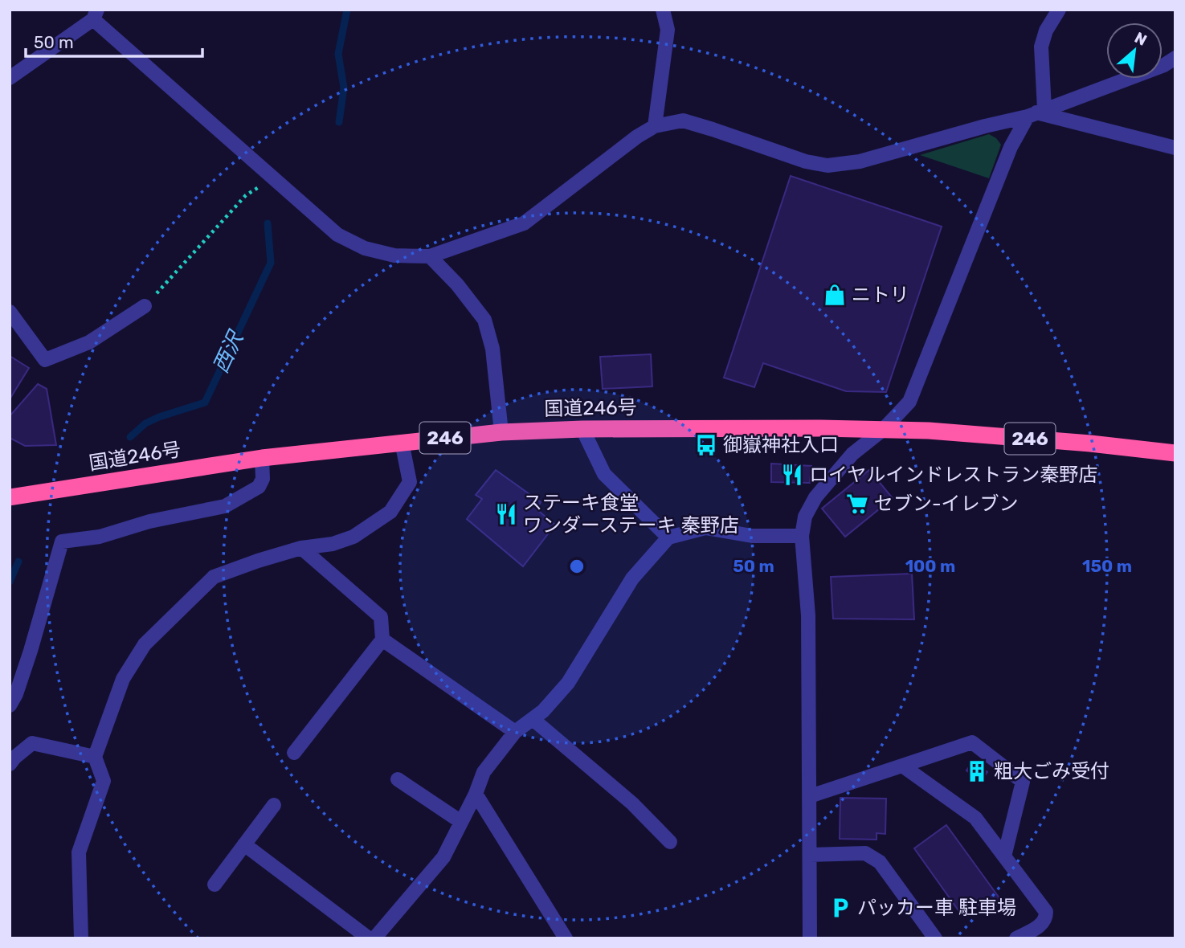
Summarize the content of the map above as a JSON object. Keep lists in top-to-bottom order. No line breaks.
{"streets":{"highway":["国道246号","246"]},"water":["西沢"],"places":{"shop":["ニトリ"],"bus stop":["御嶽神社入口"],"restaurant":["ロイヤルインドレストラン秦野店","ステーキ食堂 ワンダーステーキ 秦野店"],"supermarket":["セブン-イレブン"],"building":["粗大ごみ受付"],"parking":["パッカー車 駐車場"]},"scale_bar":"50 m","north":"top right","rings":["50 m","100 m","150 m"]}
